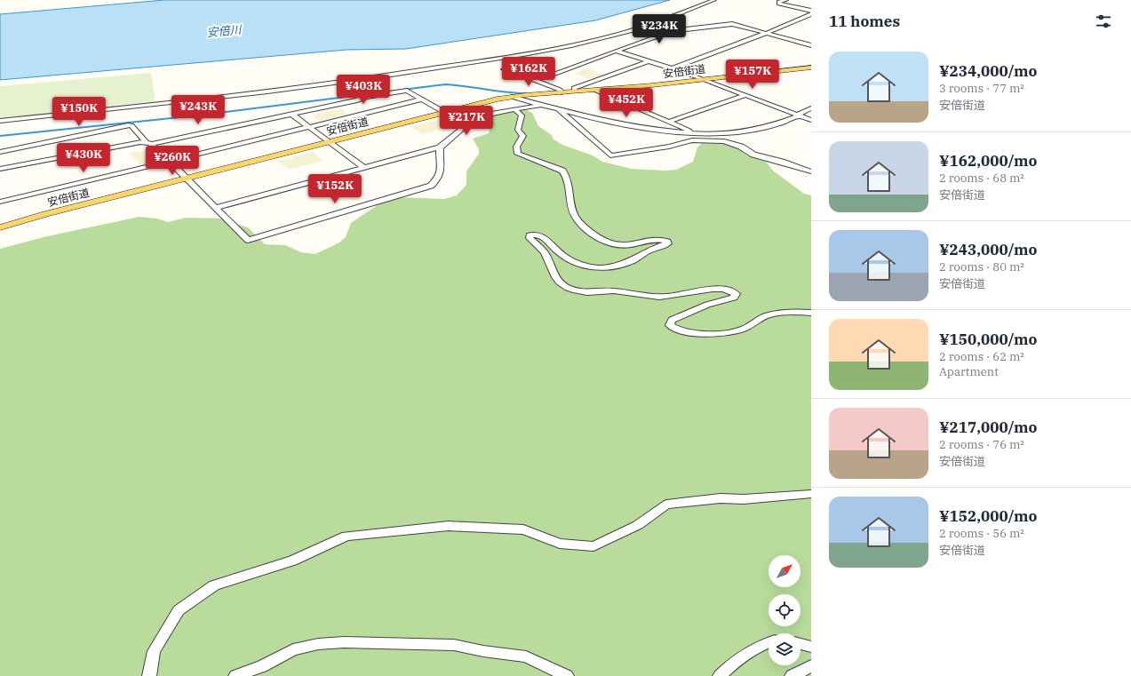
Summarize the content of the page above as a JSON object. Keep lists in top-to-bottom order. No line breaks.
{"streets":{"main road":["安倍街道"]},"water":["安倍川"],"north":"top right","page":{"heading":"11 homes","price":["¥234K","¥162K","¥157K","¥403K","¥452K","¥243K","¥150K","¥217K","¥430K","¥260K","¥152K"],"list":[{"name":"¥234,000/mo","note":"3 rooms · 77 m² · 安倍街道"},{"name":"¥162,000/mo","note":"2 rooms · 68 m² · 安倍街道"},{"name":"¥243,000/mo","note":"2 rooms · 80 m² · 安倍街道"},{"name":"¥150,000/mo","note":"2 rooms · 62 m² · Apartment"},{"name":"¥217,000/mo","note":"2 rooms · 76 m² · 安倍街道"},{"name":"¥152,000/mo","note":"2 rooms · 56 m² · 安倍街道"}]}}
